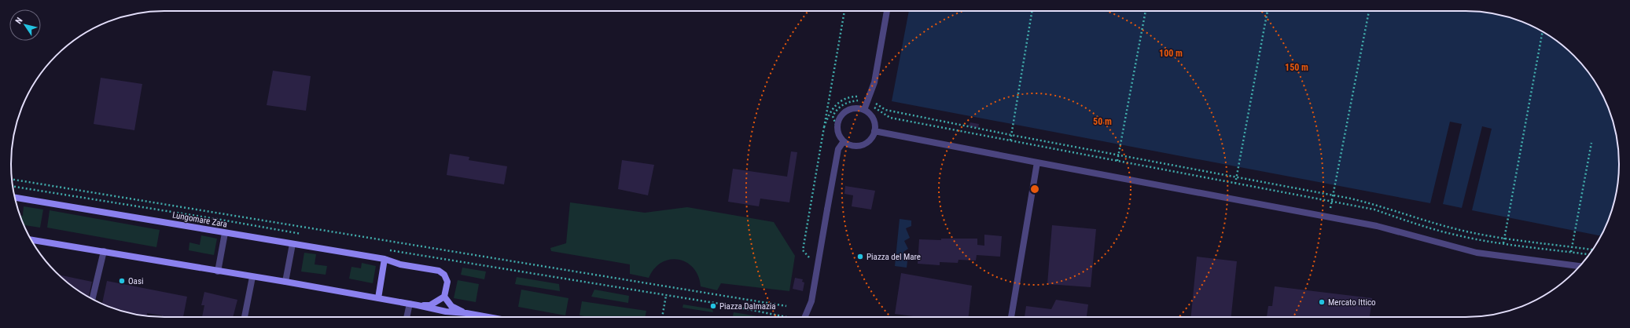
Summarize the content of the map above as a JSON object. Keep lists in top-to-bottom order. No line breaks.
{"streets":{"street":["Lungomare Zara"]},"places":["Piazza del Mare","Oasi","Mercato Ittico","Piazza Dalmazia"],"north":"top left","rings":["100 m","150 m","50 m"]}
